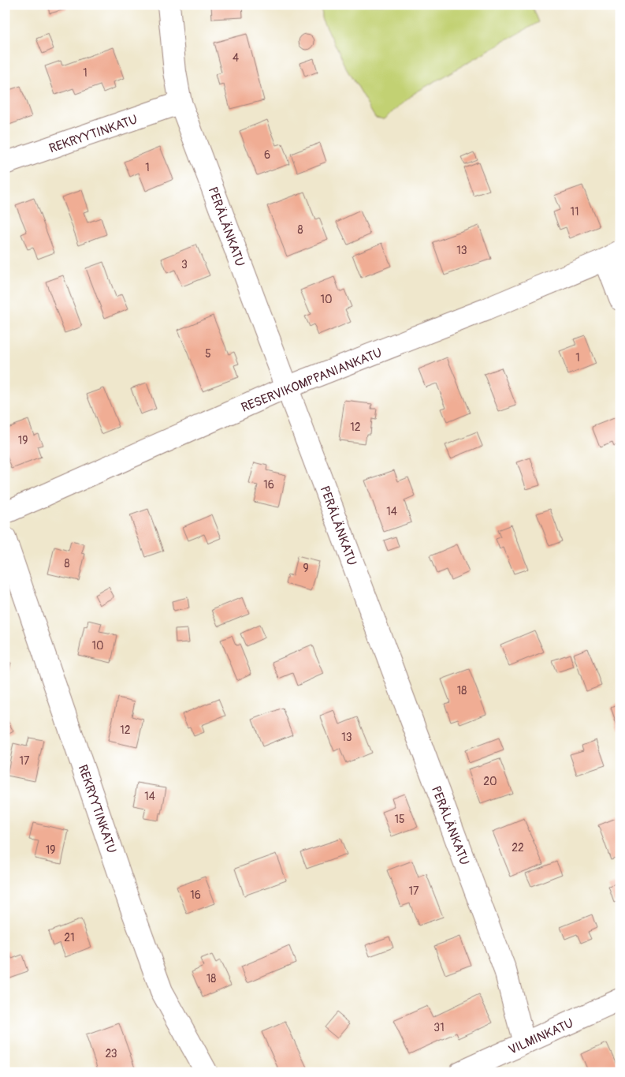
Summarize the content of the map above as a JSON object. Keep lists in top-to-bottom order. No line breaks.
{"streets":{"street":["REKRYYTINKATU","PERÄLÄNKATU","RESERVIKOMPPANIANKATU","VILMINKATU"]},"crossings":[["REKRYYTINKATU","PERÄLÄNKATU"],["PERÄLÄNKATU","RESERVIKOMPPANIANKATU"],["PERÄLÄNKATU","VILMINKATU"]],"house_numbers":["4","1","6","1","11","8","13","3","10","5","1","12","19","16","14","8","9","10","18","12","13","17","20","14","15","22","19","17","16","21","18","31","23"]}
